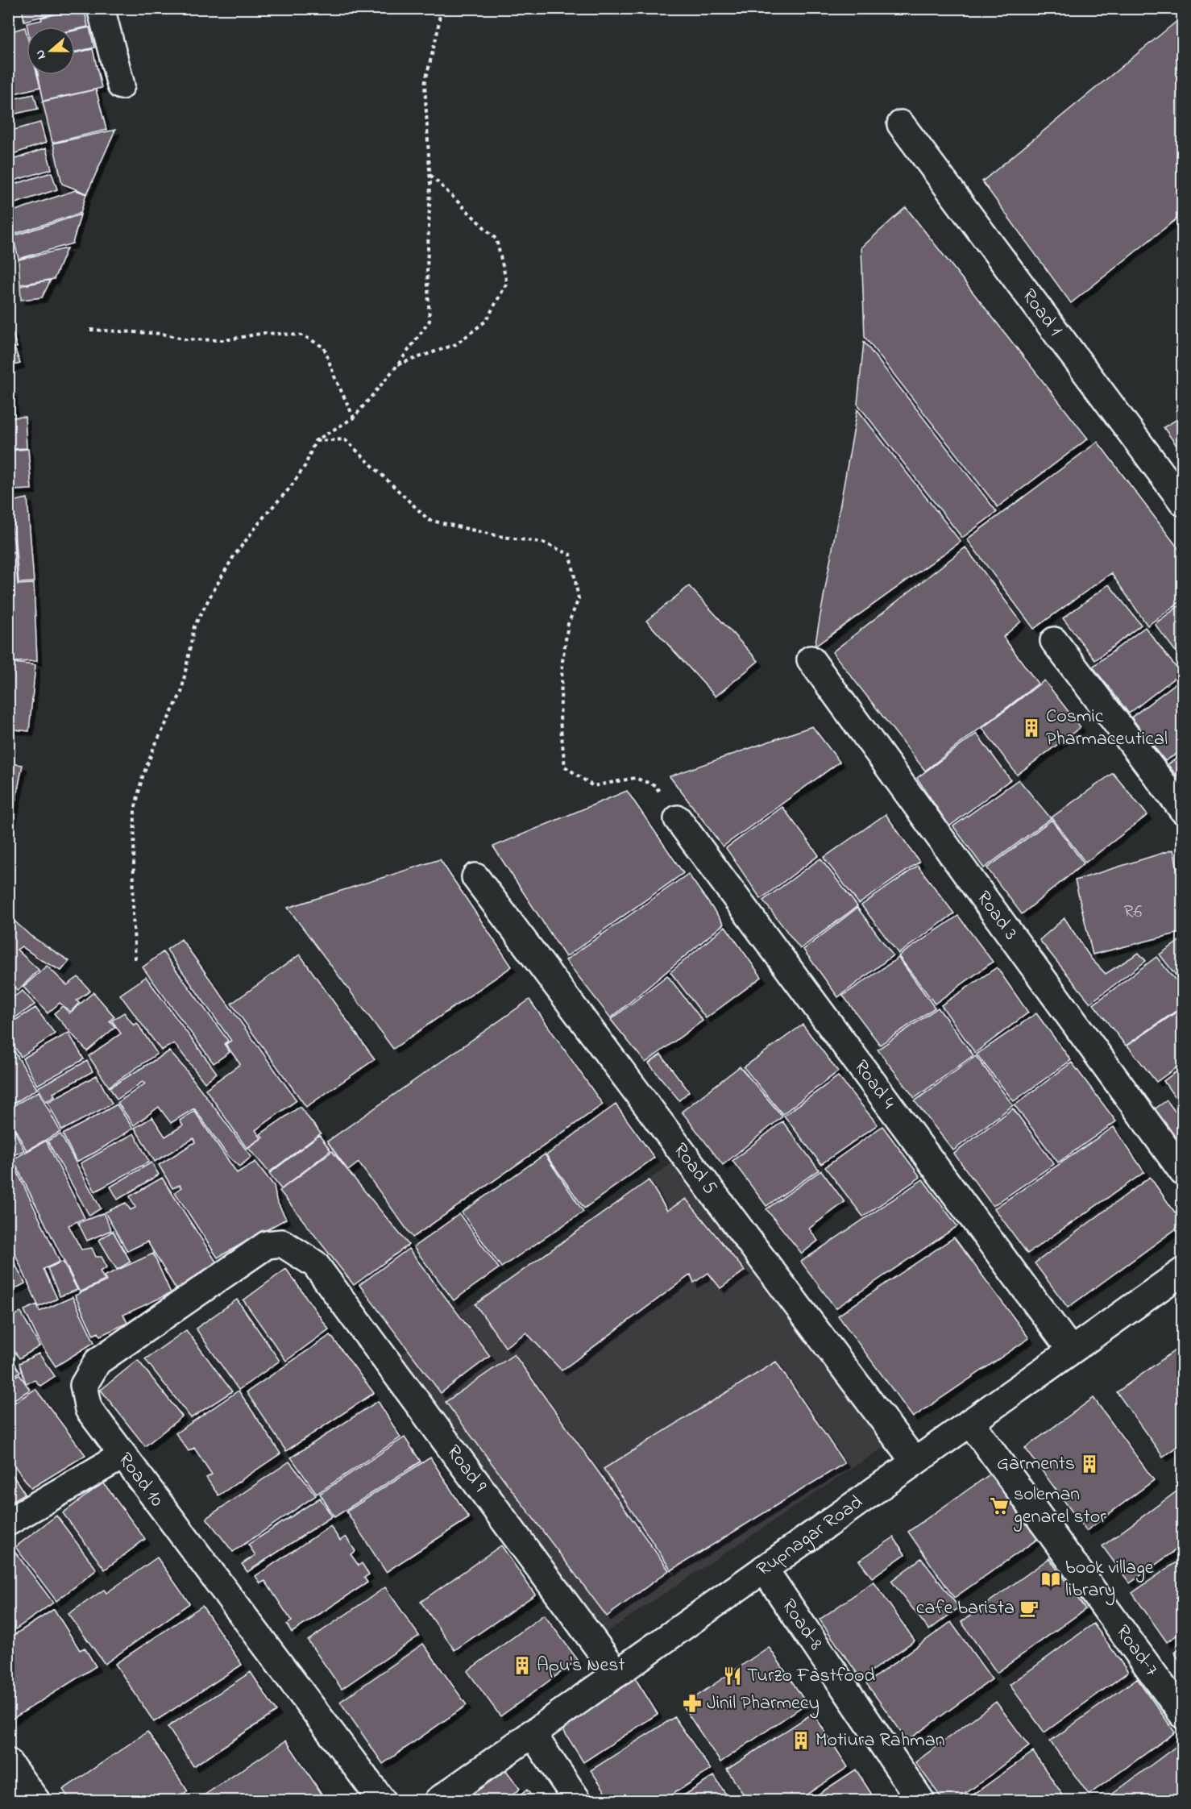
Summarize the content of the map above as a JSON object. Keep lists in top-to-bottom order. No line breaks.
{"streets":{"street":["Road 1","Road 3","Road 4","Road 5","Road 9","Road 10","Rupnagar Road","Road-8","Road-7"]},"crossings":[["Road 4","Rupnagar Road"],["Road 5","Rupnagar Road"],["Road 9","Road 10"],["Road 9","Rupnagar Road"],["Rupnagar Road","Road-8"],["Rupnagar Road","Road-7"]],"places":{"building":["Cosmic Pharmaceutical","Garments","Apu's Nest","Motiura Rahman"],"supermarket":["soleman genarel stor"],"library":["book village library"],"cafe":["cafe barista"],"restaurant":["Turzo Fastfood"],"pharmacy":["Jinil Pharmecy"]},"house_numbers":["R:6"],"north":"left"}
